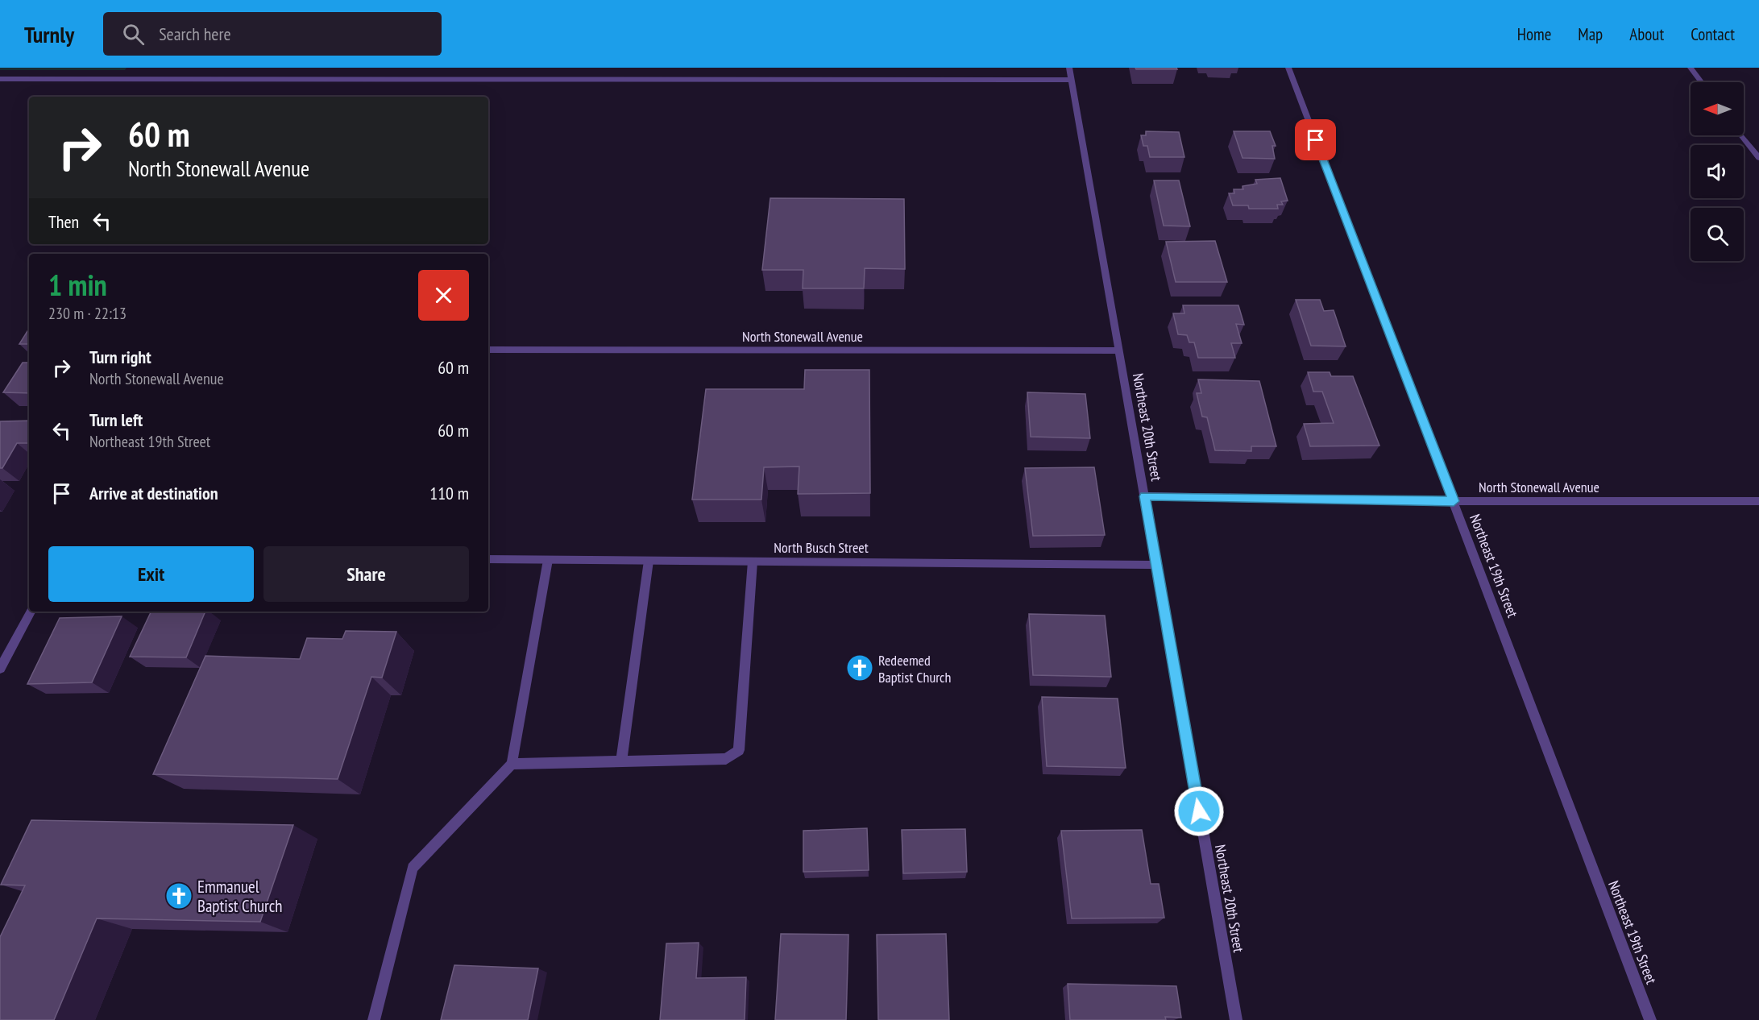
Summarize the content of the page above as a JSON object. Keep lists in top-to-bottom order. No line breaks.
{"streets":{"street":["North Stonewall Avenue","Northeast 20th Street","North Busch Street","Northeast 19th Street"]},"crossings":[["North Stonewall Avenue","Northeast 20th Street"],["North Stonewall Avenue","Northeast 19th Street"],["Northeast 20th Street","North Busch Street"]],"places":{"church":["Redeemed Baptist Church","Emmanuel Baptist Church"]},"north":"left","page":{"header":"Turnly","search":"Search here","nav":["Home","Map","About","Contact"],"turn":["60 m","North Stonewall Avenue"],"then":"Then","heading":["1 min","230 m · 22:13"],"list":[{"name":"Turn right","note":"North Stonewall Avenue","value":"60 m"},{"name":"Turn left","note":"Northeast 19th Street","value":"60 m"},{"name":"Arrive at destination","value":"110 m"}],"buttons":["Exit","Share"]}}
